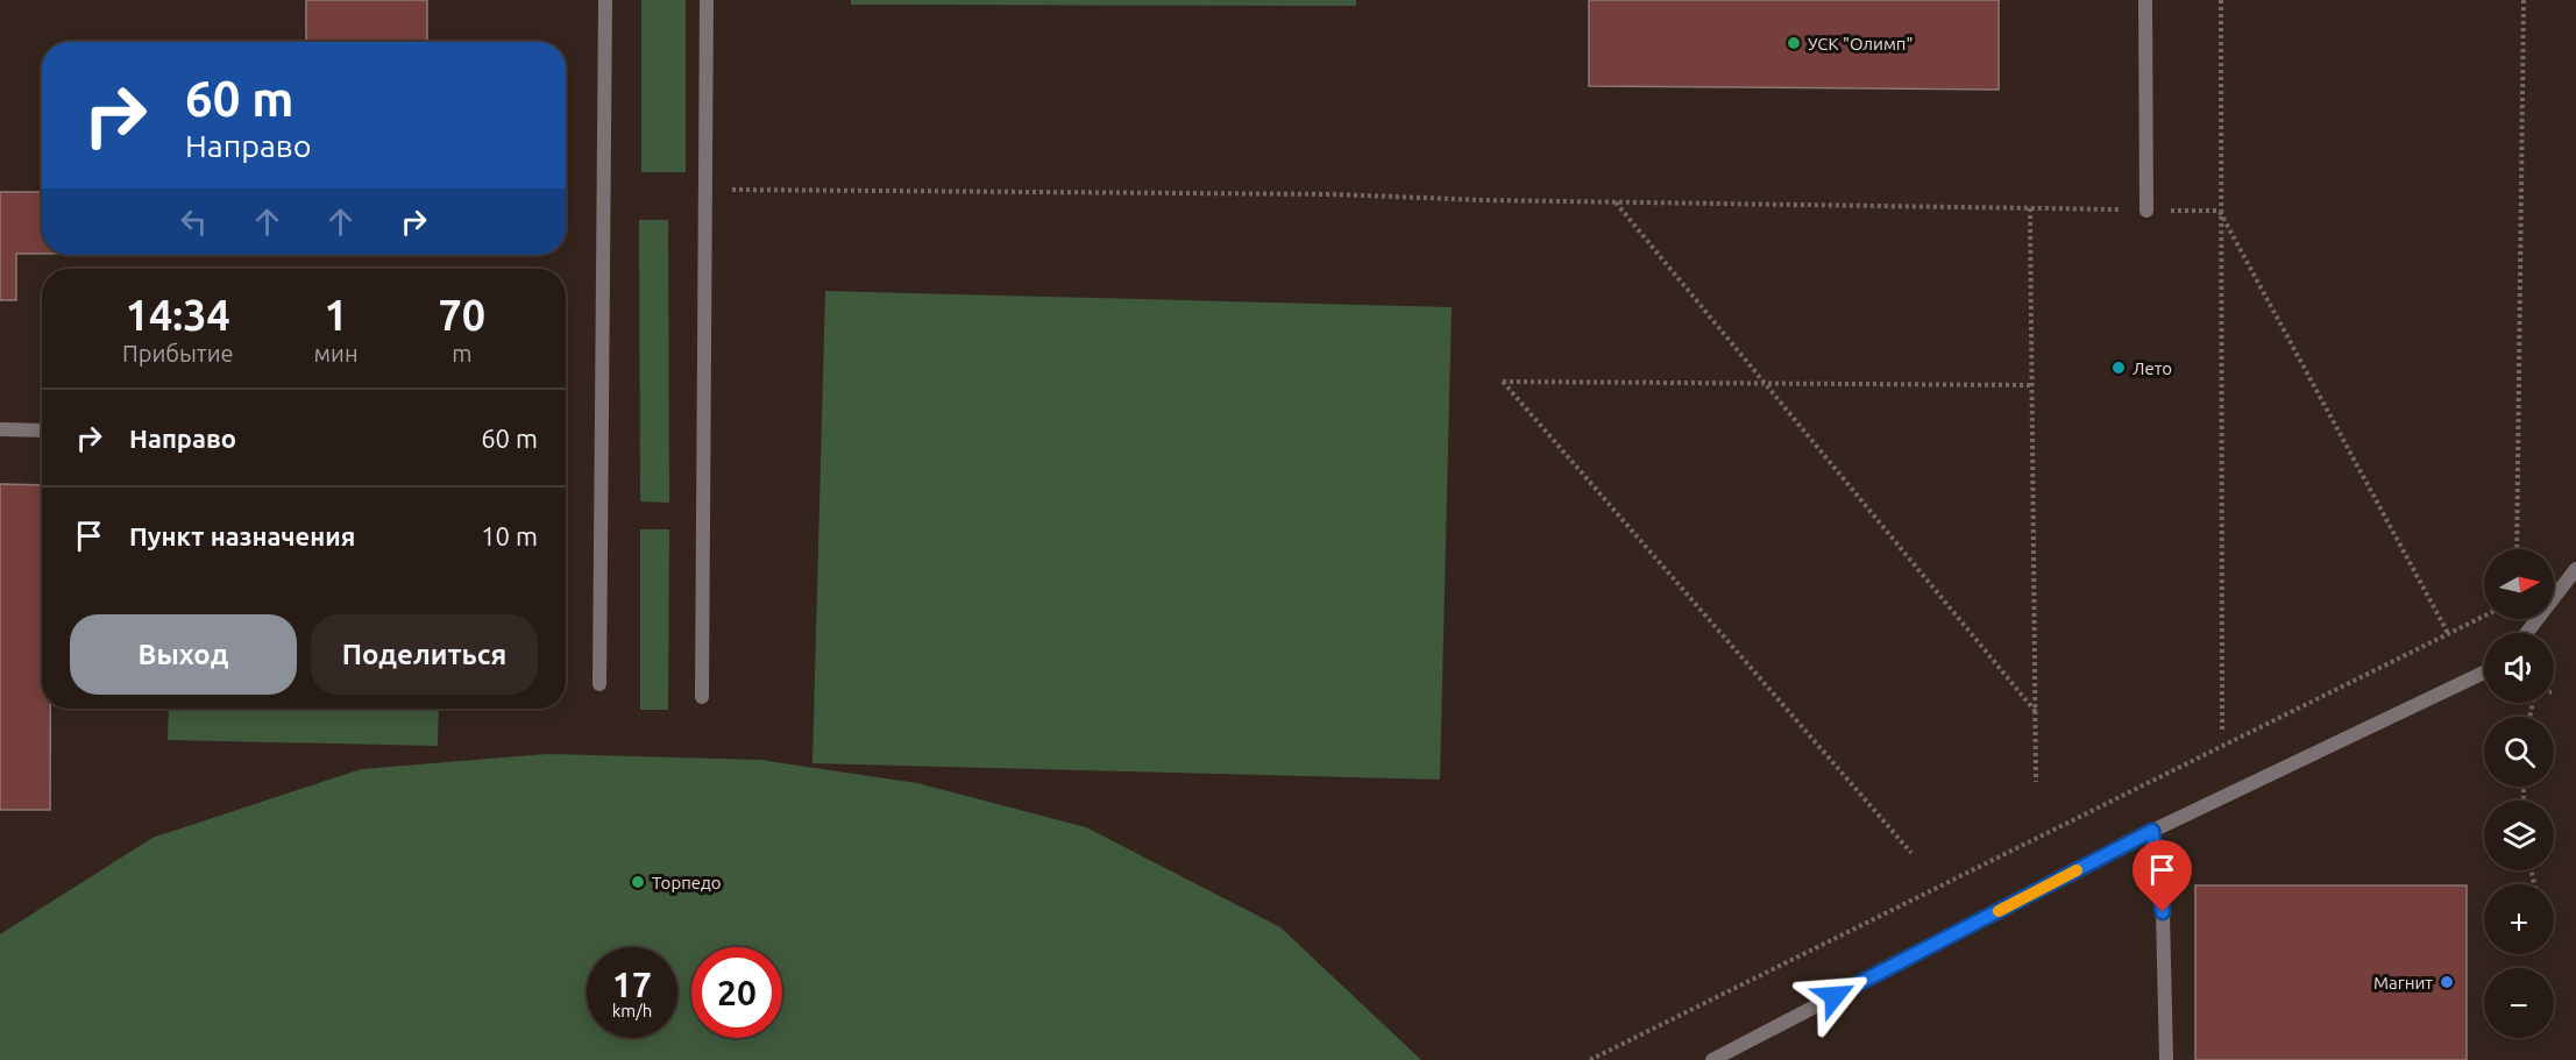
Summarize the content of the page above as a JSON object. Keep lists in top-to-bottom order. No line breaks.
{"places":["УСК \"Олимп\"","Лето","Торпедо","Магнит"],"north":"right","page":{"turn":["60 m","Направо"],"eta":["14:34","Прибытие","1","мин","70","m"],"list":[{"name":"Направо","value":"60 m"},{"name":"Пункт назначения","value":"10 m"}],"map_buttons":["+","−"],"buttons":["Выход","Поделиться"],"speed":"17 km/h","limit":"20"}}
